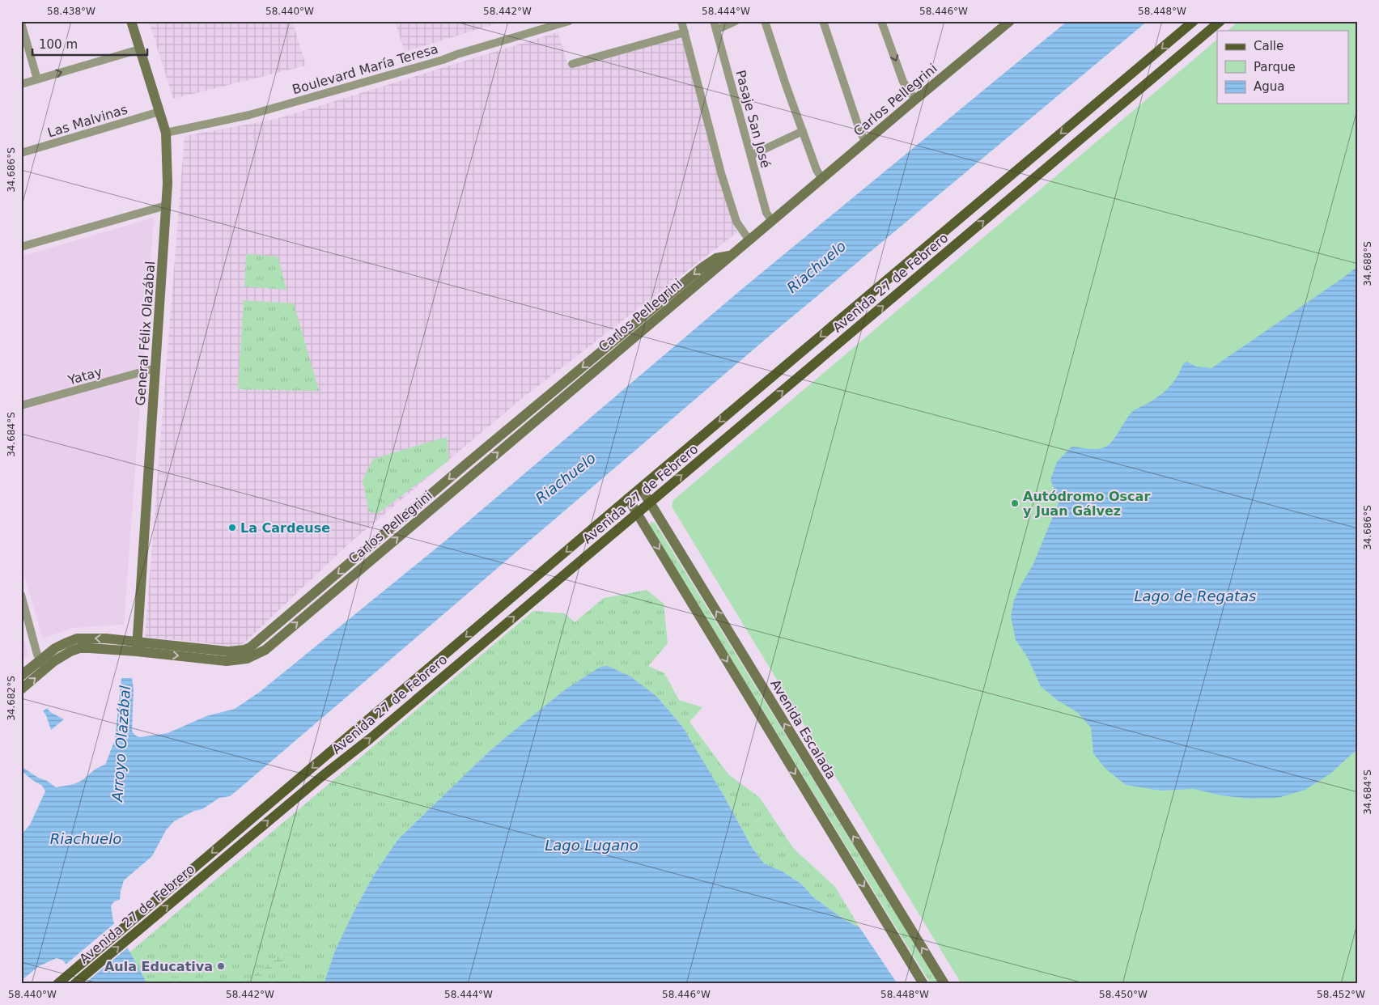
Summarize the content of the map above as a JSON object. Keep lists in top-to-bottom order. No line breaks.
{"streets":{"main road":["Carlos Pellegrini","Avenida 27 de Febrero","General Félix Olazábal","Avenida Escalada"],"street":["Boulevard María Teresa","Pasaje San José","Las Malvinas","Yatay"]},"crossings":[["Boulevard María Teresa","General Félix Olazábal"],["Carlos Pellegrini","Pasaje San José"],["Carlos Pellegrini","General Félix Olazábal"],["Las Malvinas","General Félix Olazábal"],["Avenida 27 de Febrero","Avenida Escalada"],["General Félix Olazábal","Yatay"]],"water":["Riachuelo","Lago de Regatas","Arroyo Olazábal","Lago Lugano"],"places":["Autódromo Oscar y Juan Gálvez","La Cardeuse","Aula Educativa"],"legend":["Calle","Parque","Agua"],"scale_bar":"100 m","coordinates":["58.438°W","58.440°W","58.442°W","58.444°W","58.446°W","58.448°W","34.686°S","34.688°S","34.684°S","34.682°S","58.450°W","58.452°W"]}
